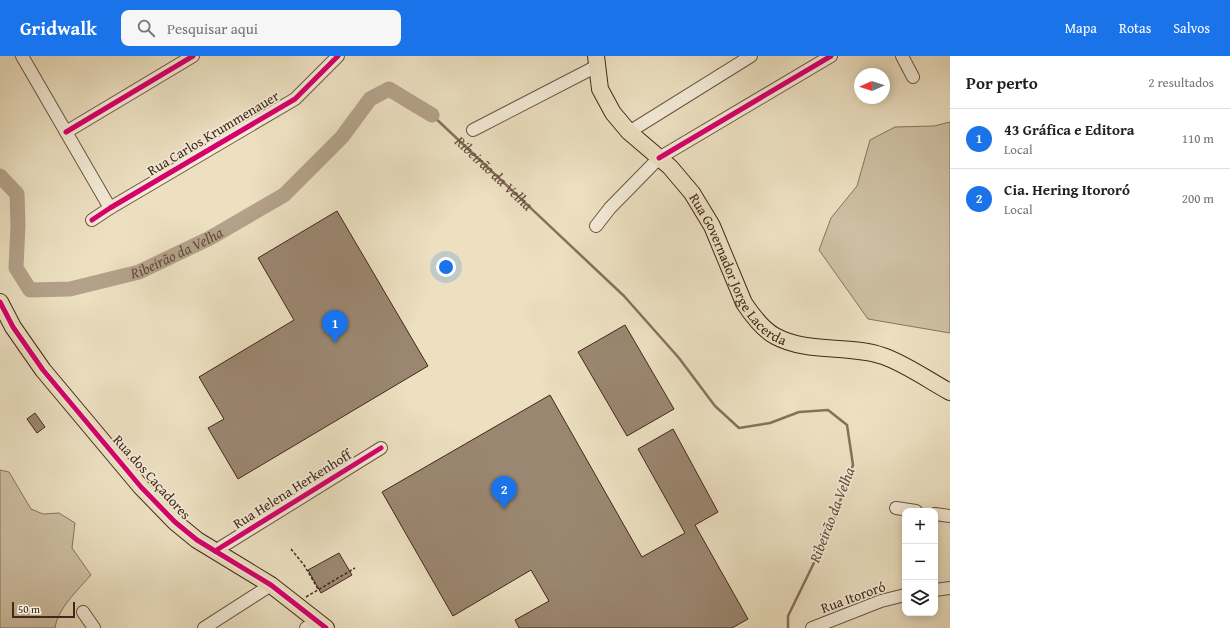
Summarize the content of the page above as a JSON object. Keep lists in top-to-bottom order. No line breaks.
{"streets":{"main road":["Rua Governador Jorge Lacerda","Rua dos Caçadores"],"street":["Rua Carlos Krummenauer","Rua Helena Herkenhoff","Rua Itororó"]},"crossings":[["Rua dos Caçadores","Rua Helena Herkenhoff"]],"water":["Ribeirão da Velha"],"scale_bar":"50 m","north":"left","page":{"header":"Gridwalk","search":"Pesquisar aqui","nav":["Mapa","Rotas","Salvos"],"heading":["Por perto","2 resultados"],"list":[{"mark":"1","name":"43 Gráfica e Editora","note":"Local","value":"110 m"},{"mark":"2","name":"Cia. Hering Itororó","note":"Local","value":"200 m"}],"pins":["1","2"],"map_buttons":["+","−"],"scale":"50 m"}}
